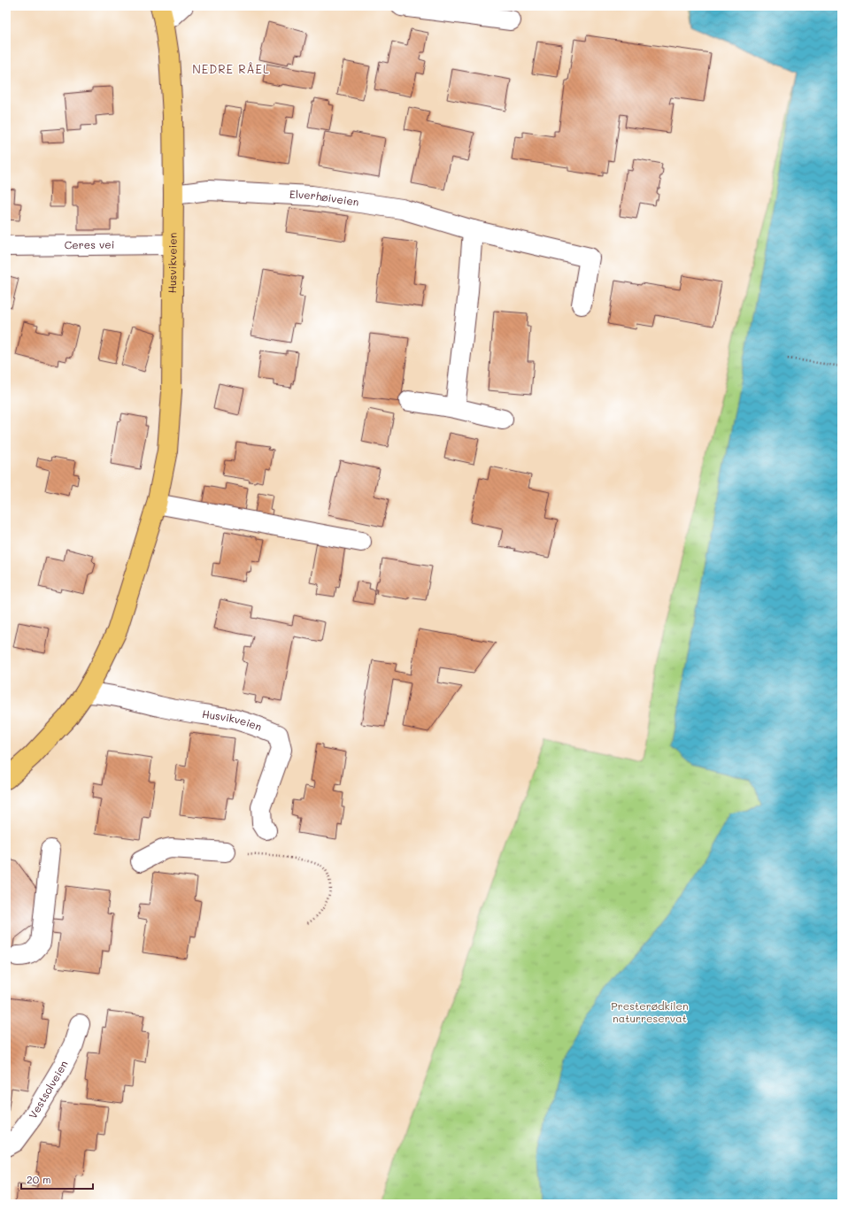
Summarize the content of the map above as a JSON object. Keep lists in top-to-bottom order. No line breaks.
{"streets":{"main road":["Husvikveien"],"street":["Elverhøiveien","Ceres vei","Vestsolveien"]},"crossings":[["Elverhøiveien","Husvikveien"],["Ceres vei","Husvikveien"]],"districts":["NEDRE RÅEL"],"parks":["Presterødkilen naturreservat"],"scale_bar":"20 m"}
